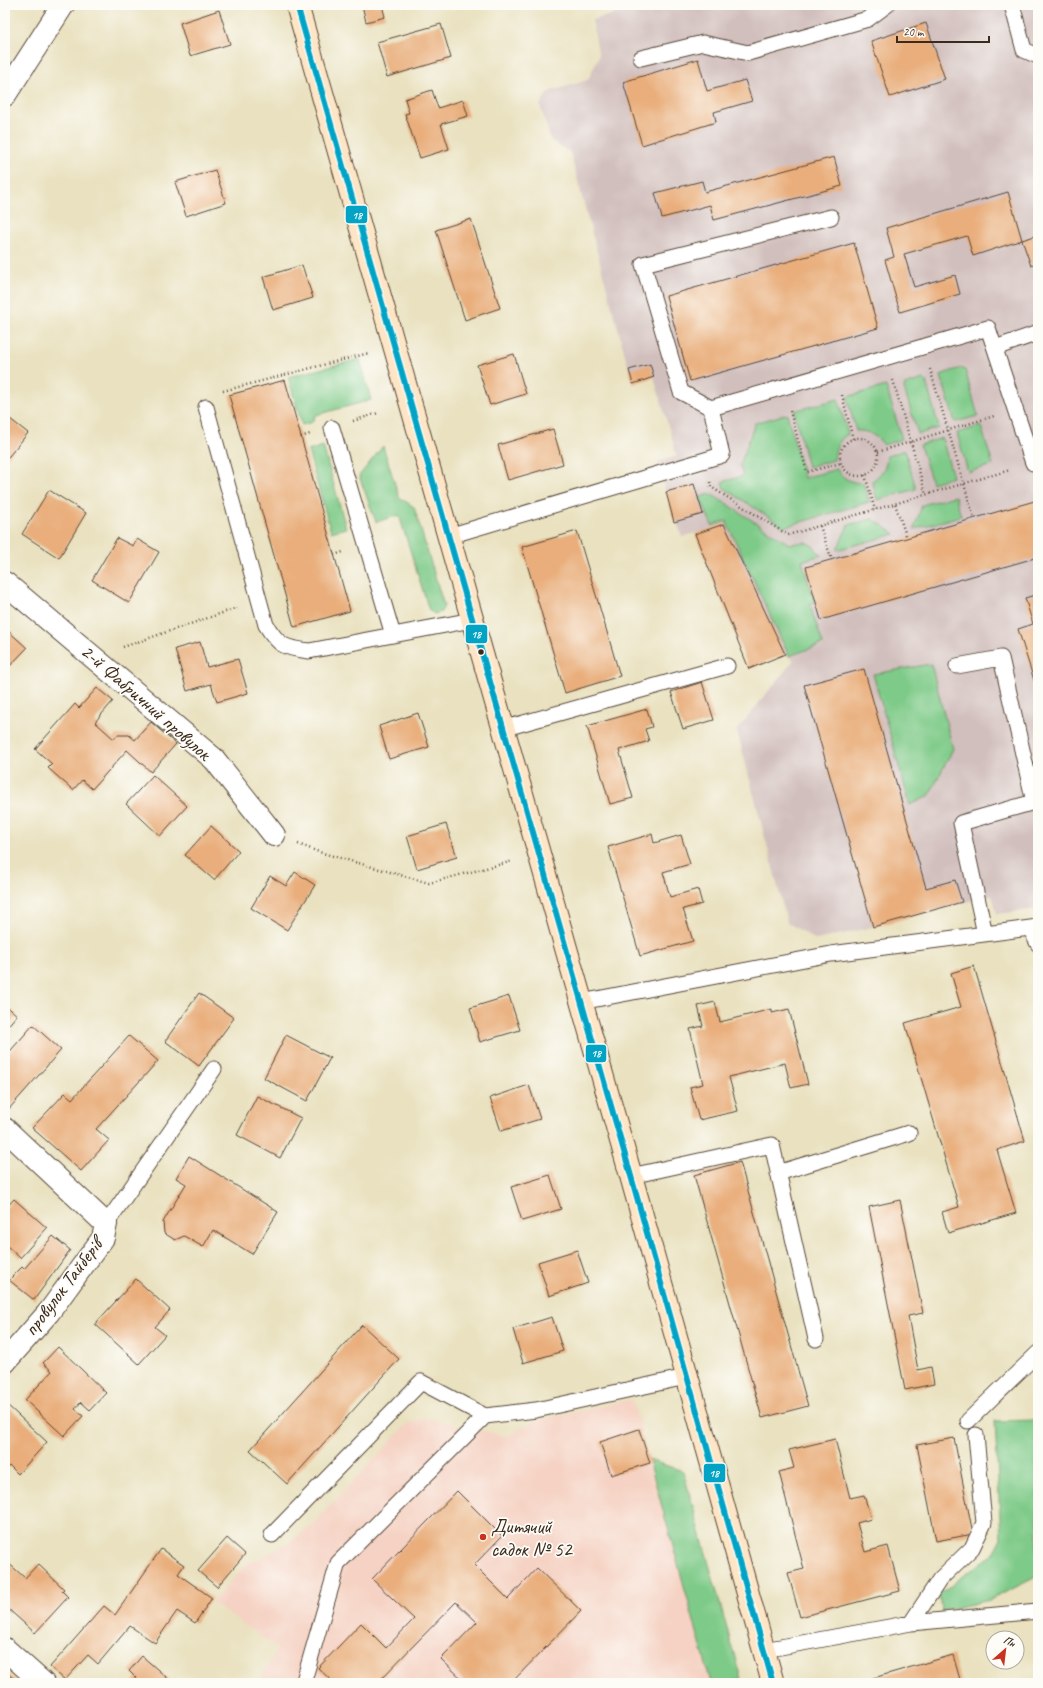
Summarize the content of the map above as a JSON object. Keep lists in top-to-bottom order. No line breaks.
{"streets":{"street":["2-й Фабричний провулок","провулок Тайберів"]},"places":["Дитячий садок № 52"],"lines":["transit line 18"],"scale_bar":"20 m","north":"top right"}
